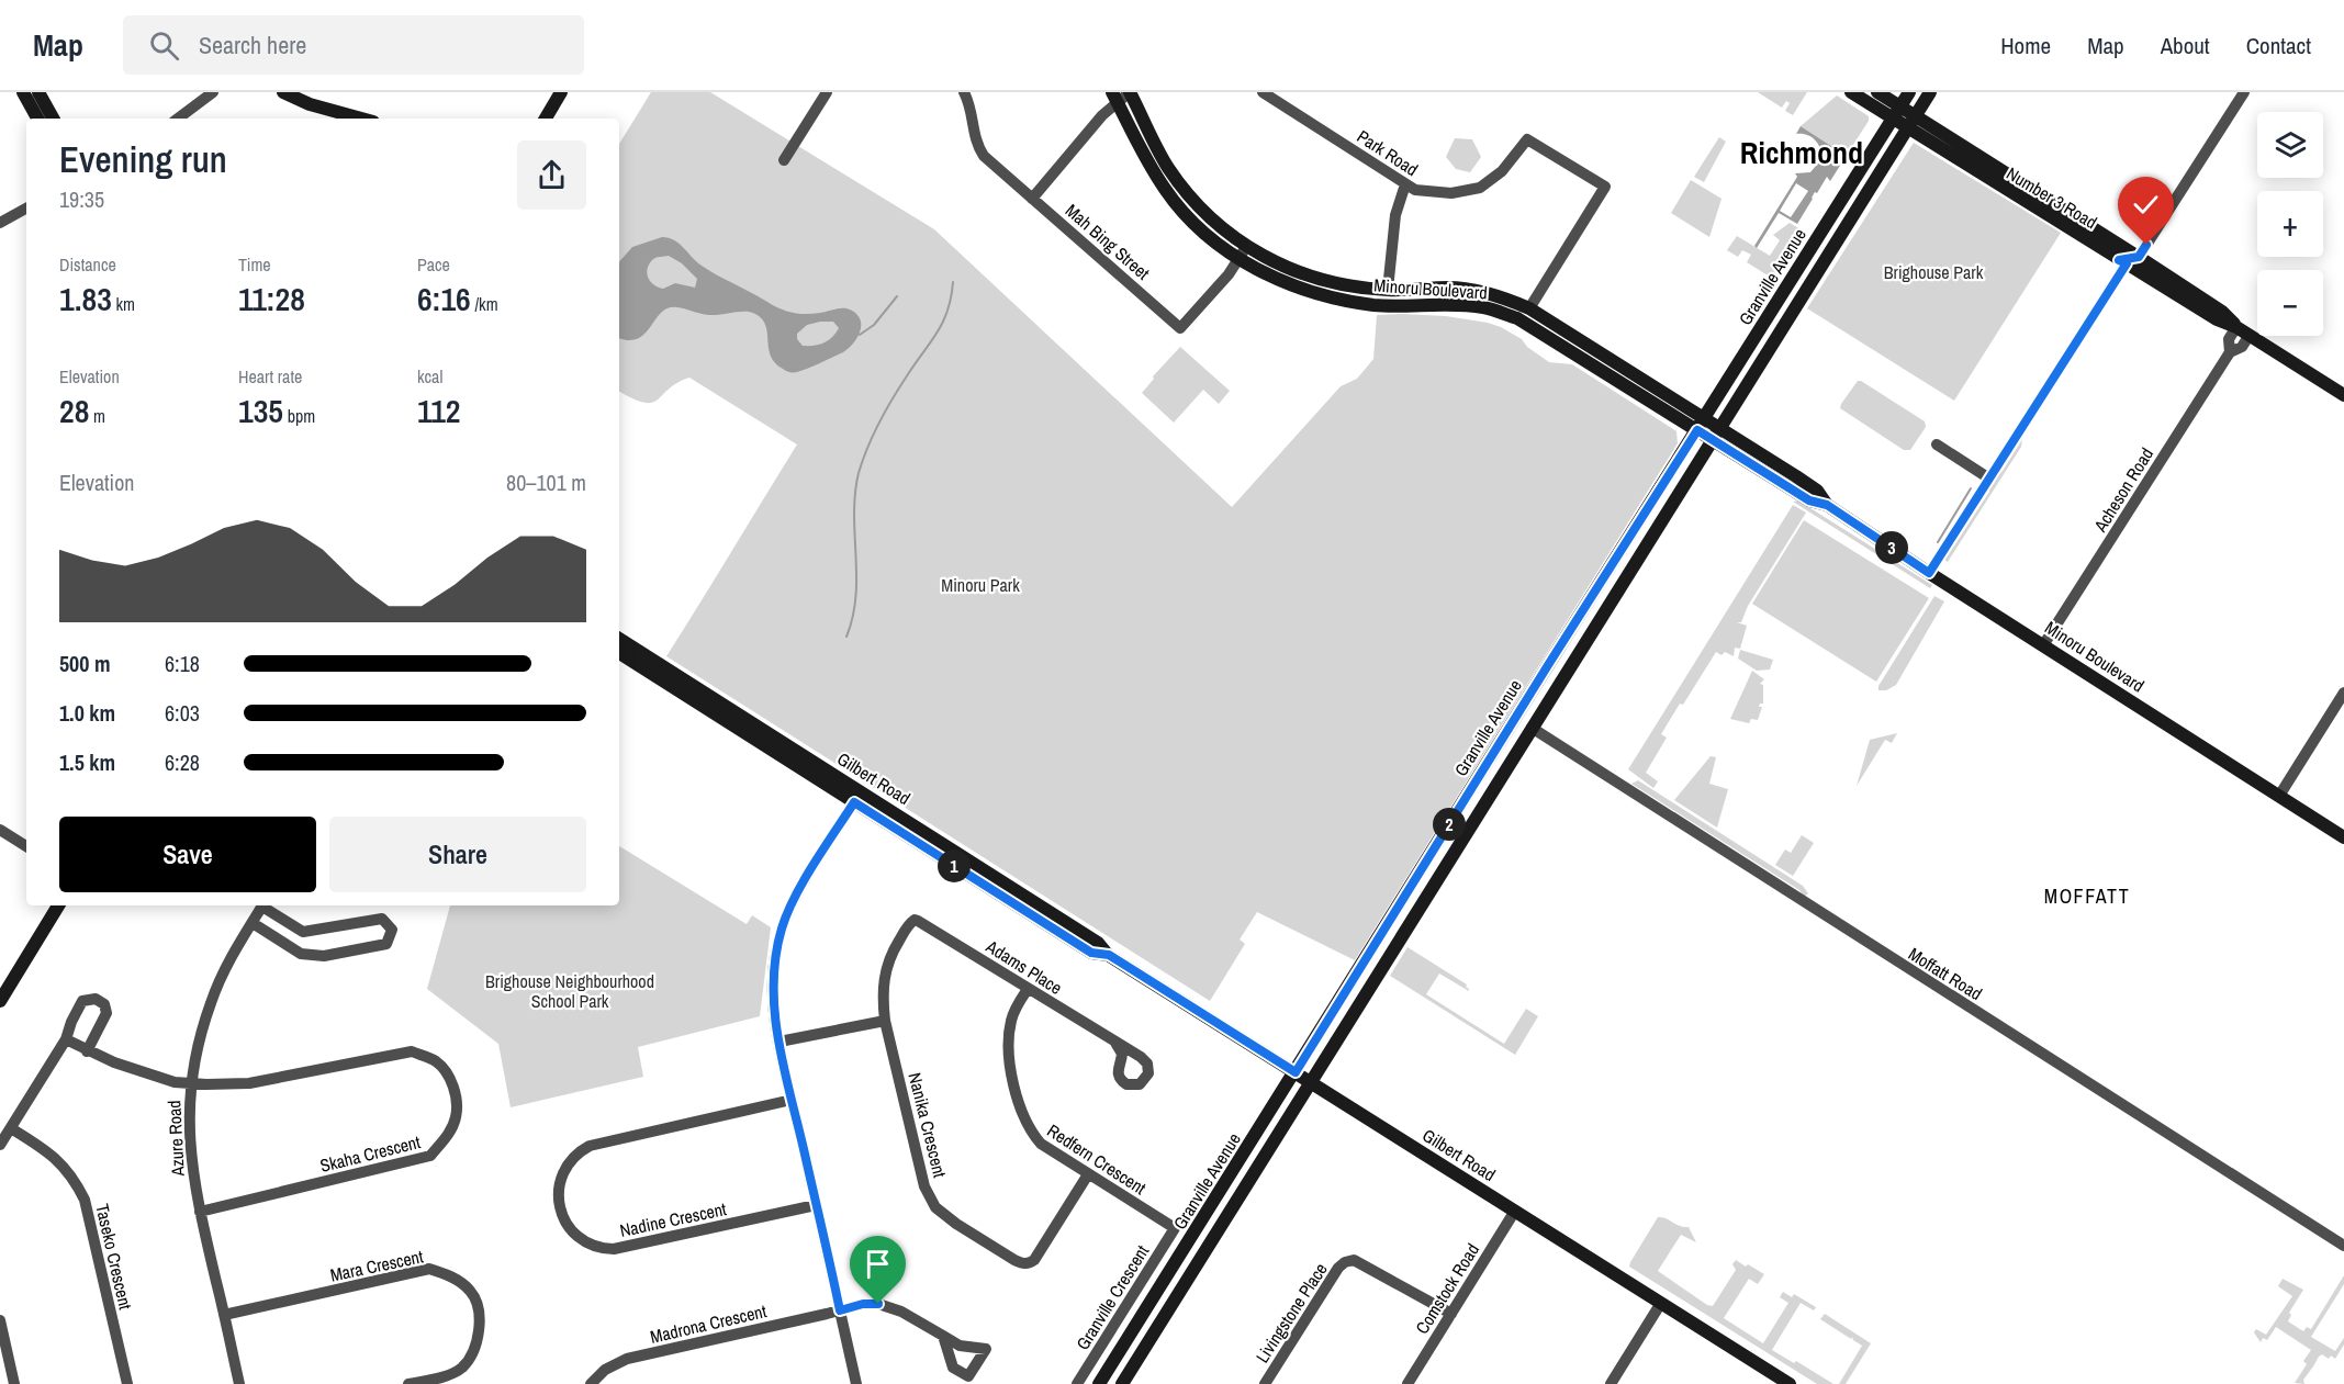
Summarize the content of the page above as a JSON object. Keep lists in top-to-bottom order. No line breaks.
{"streets":{"main road":["Number 3 Road","Granville Avenue","Minoru Boulevard","Gilbert Road"],"street":["Park Road","Mah Bing Street","Acheson Road","Adams Place","Moffatt Road","Nanika Crescent","Azure Road","Skaha Crescent","Redfern Crescent","Nadine Crescent","Taseko Crescent","Mara Crescent","Comstock Road","Granville Crescent","Livingstone Place","Madrona Crescent"]},"crossings":[["Park Road","Minoru Boulevard"],["Number 3 Road","Granville Avenue"],["Number 3 Road","Acheson Road"],["Mah Bing Street","Minoru Boulevard"],["Granville Avenue","Minoru Boulevard"],["Granville Avenue","Gilbert Road"],["Granville Avenue","Moffatt Road"],["Minoru Boulevard","Acheson Road"],["Gilbert Road","Comstock Road"],["Adams Place","Nanika Crescent"],["Adams Place","Redfern Crescent"],["Nanika Crescent","Redfern Crescent"],["Azure Road","Skaha Crescent"],["Azure Road","Mara Crescent"],["Redfern Crescent","Granville Crescent"],["Comstock Road","Livingstone Place"]],"districts":["Richmond","MOFFATT"],"parks":["Brighouse Park","Minoru Park","Brighouse Neighbourhood School Park"],"page":{"header":"Map","search":"Search here","nav":["Home","Map","About","Contact"],"map_buttons":["+","−"],"heading":["Evening run","19:35"],"stats":[["Distance","1.83 km"],["Time","11:28"],["Pace","6:16 /km"],["Elevation","28 m"],["Heart rate","135 bpm"],["kcal","112"]],"chart":["Elevation","80–101 m"],"pins":["3","2","1"],"list":[{"name":"500 m","note":"6:18"},{"name":"1.0 km","note":"6:03"},{"name":"1.5 km","note":"6:28"}],"buttons":["Save","Share"]}}
